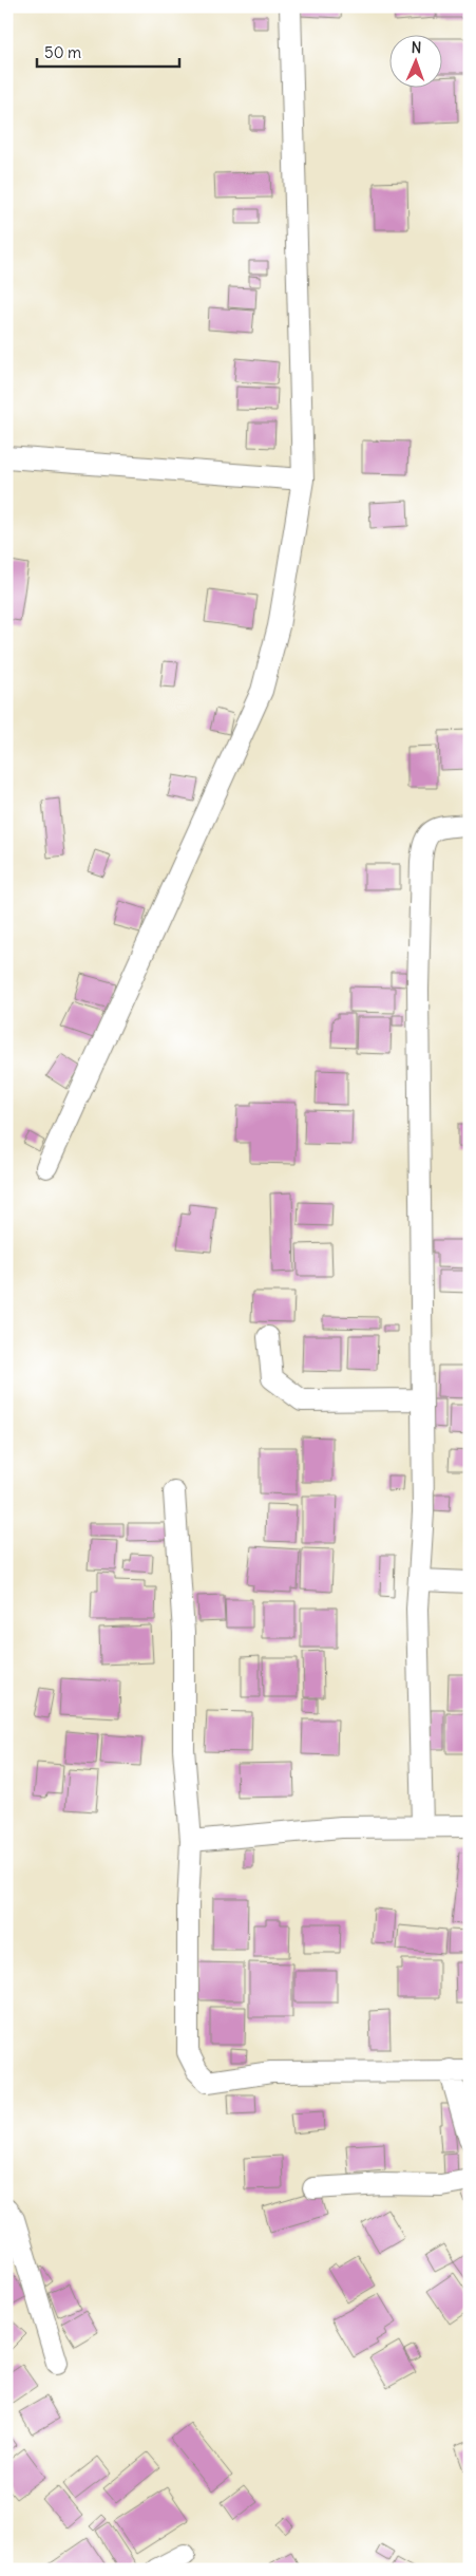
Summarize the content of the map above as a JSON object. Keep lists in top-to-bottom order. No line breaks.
{"scale_bar":"50 m","north":"top"}
